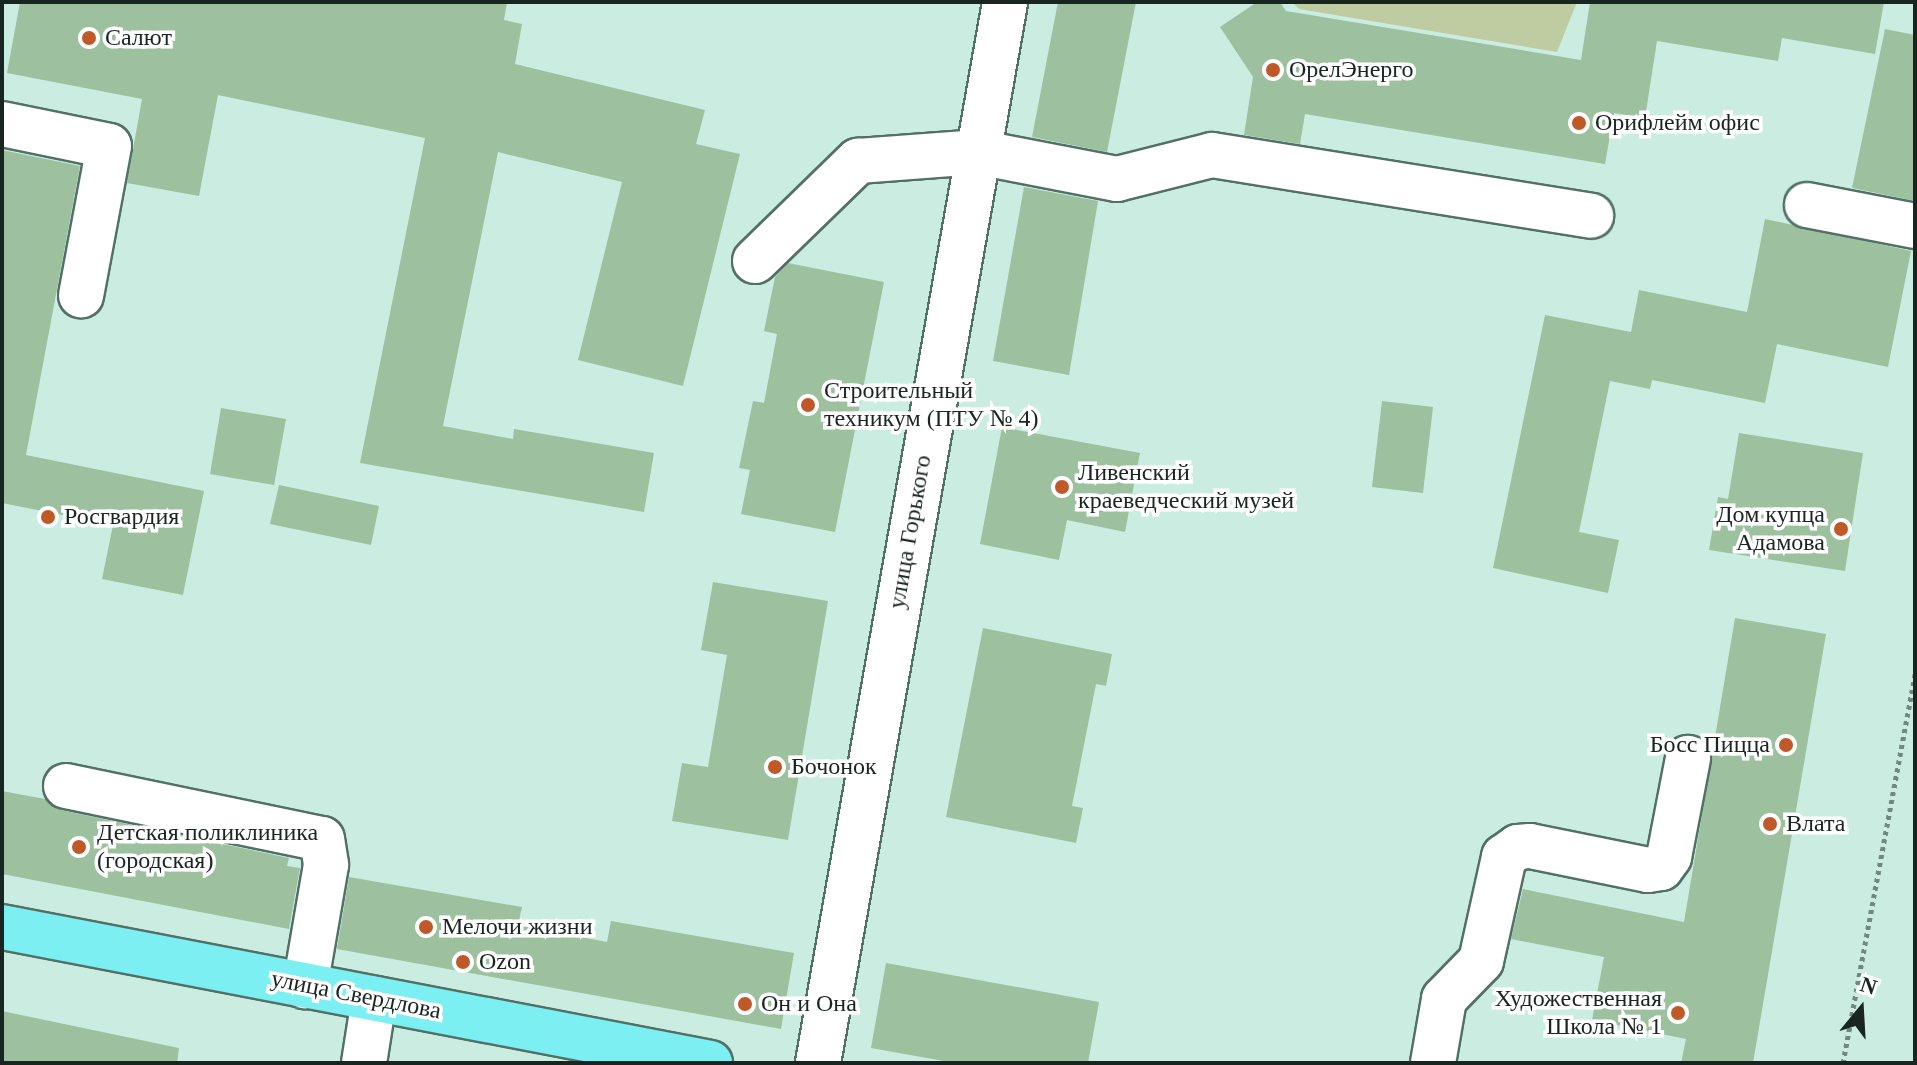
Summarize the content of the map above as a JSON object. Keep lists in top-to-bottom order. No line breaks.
{"streets":{"main road":["улица Свердлова"],"street":["улица Горького"]},"places":["Салют","ОрелЭнерго","Орифлейм офис","Строительный техникум (ПТУ № 4)","Ливенский краеведческий музей","Росгвардия","Дом купца Адамова","Босс Пицца","Бочонок","Влата","Детская поликлиника (городская)","Мелочи жизни","Ozon","Он и Она","Художественная Школа № 1"],"north":"top"}
